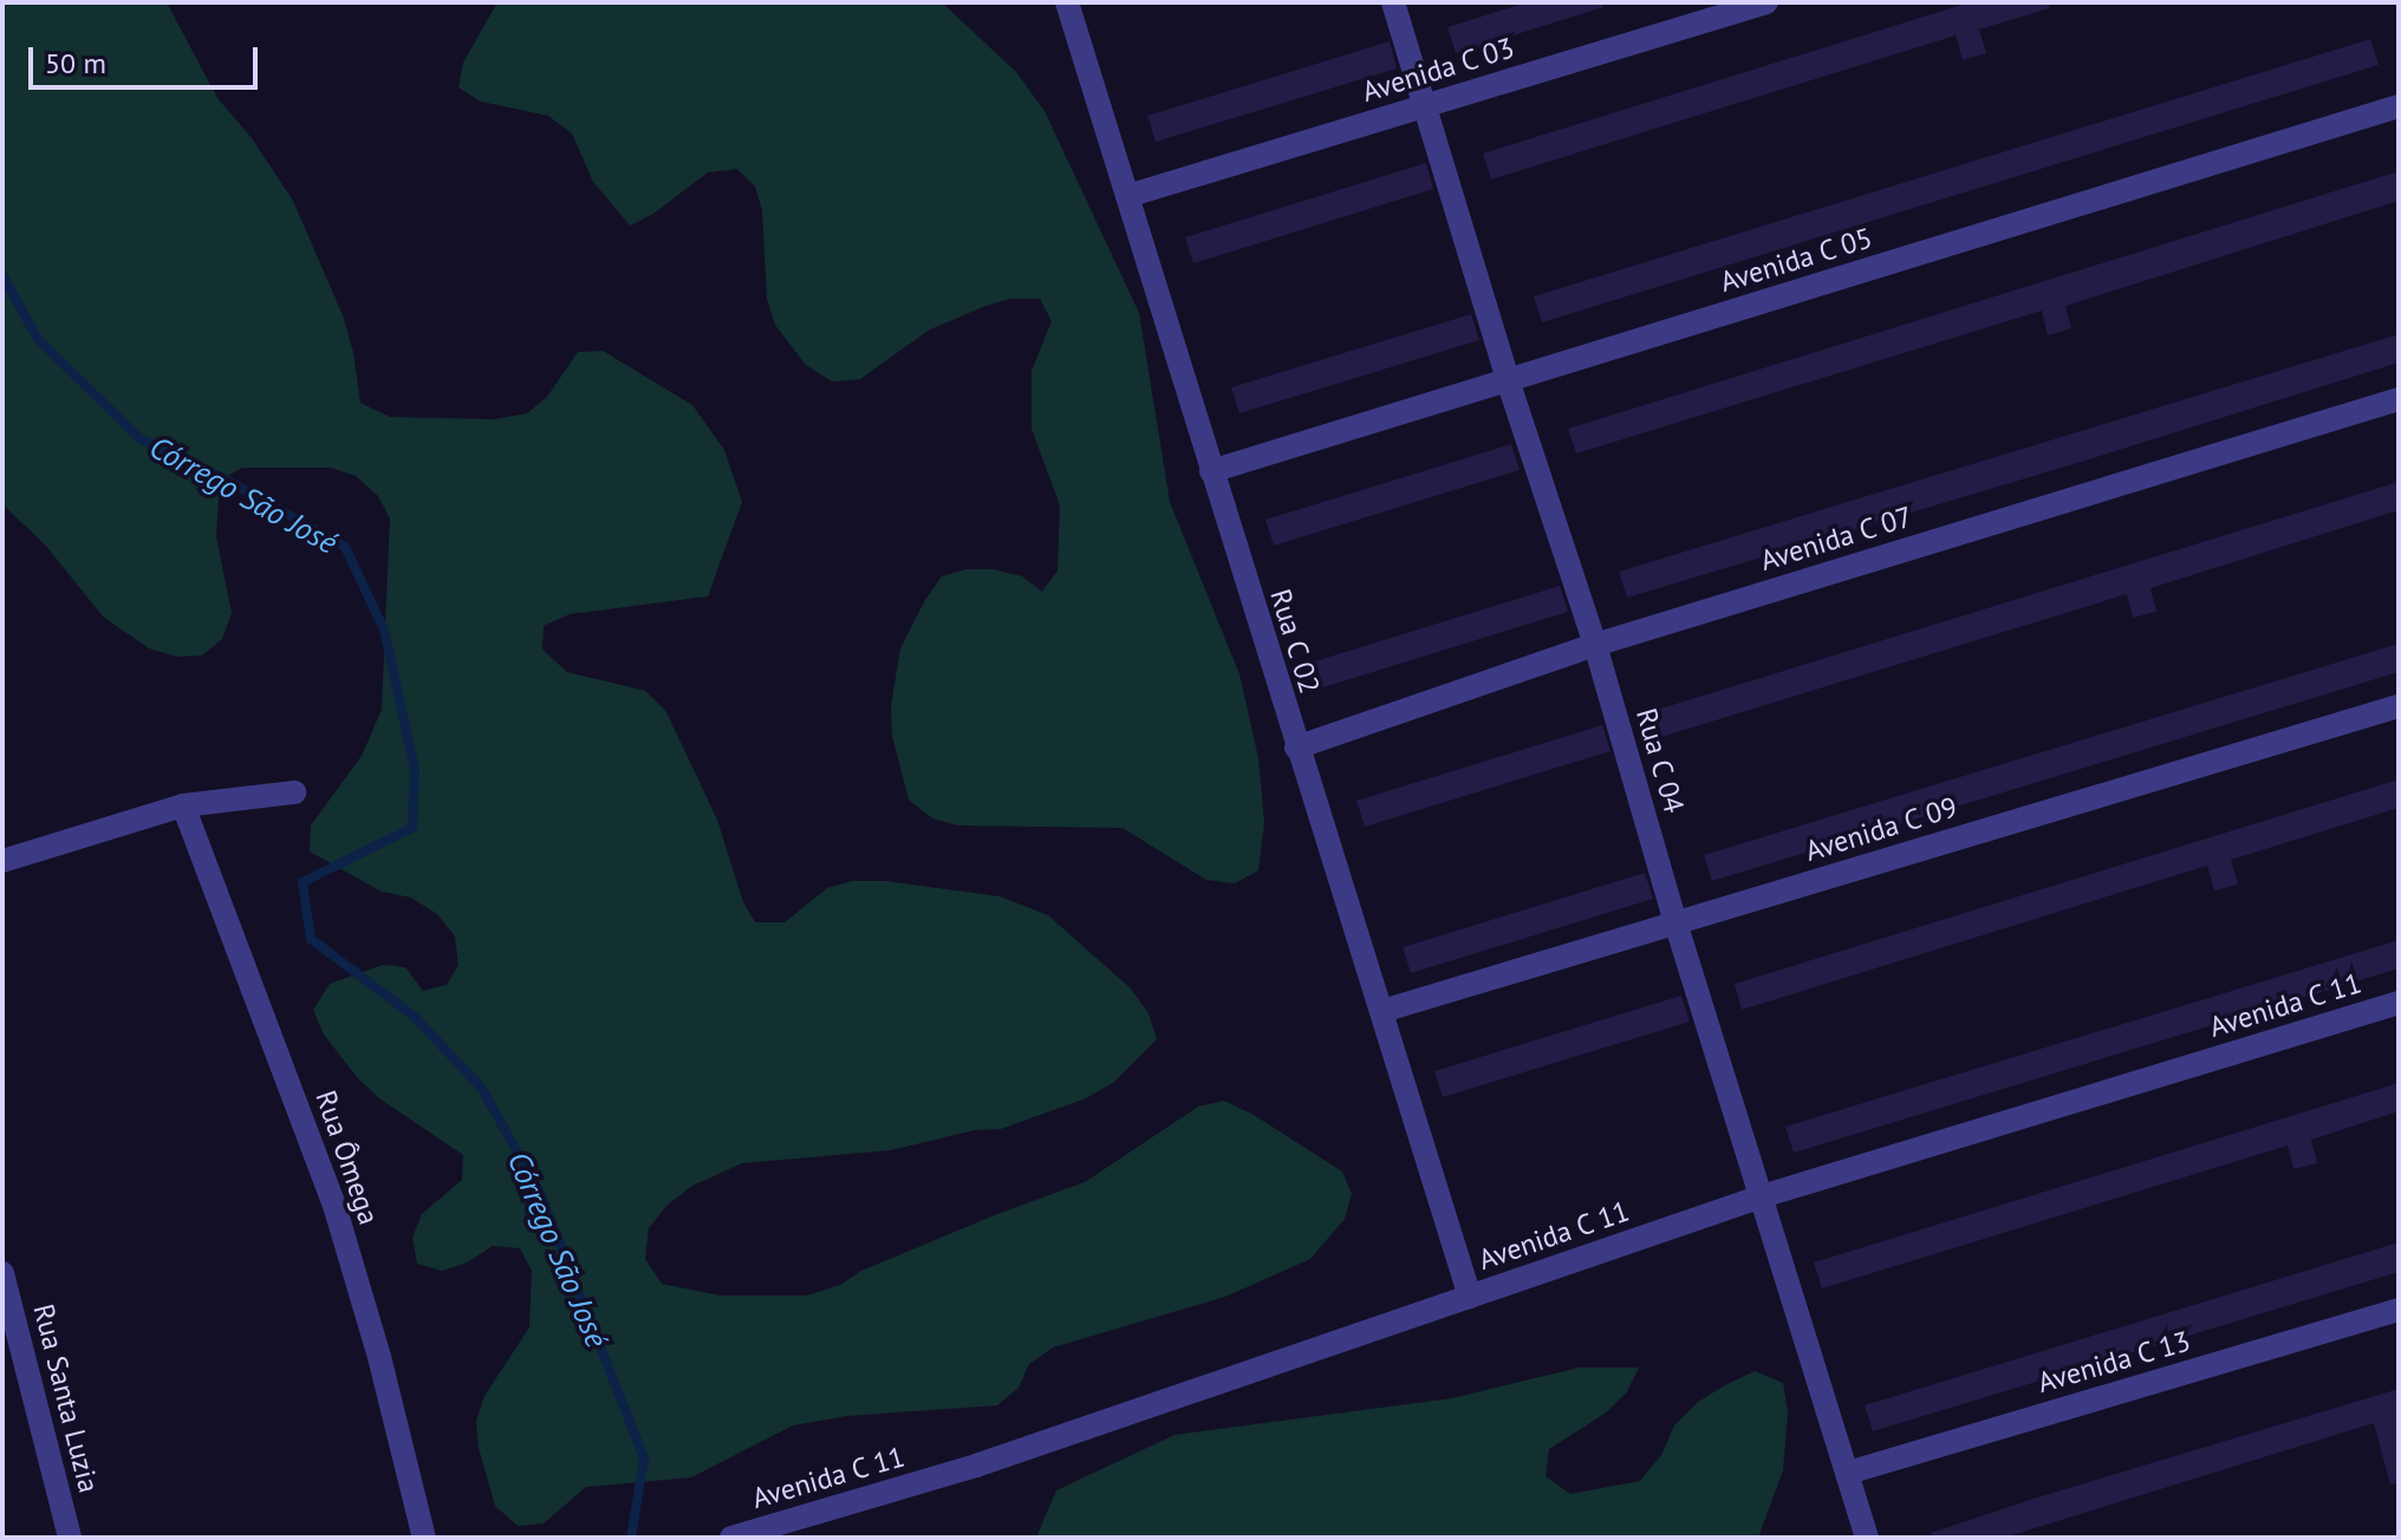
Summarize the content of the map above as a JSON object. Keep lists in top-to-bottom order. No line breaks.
{"streets":{"street":["Avenida C 03","Avenida C 05","Avenida C 07","Rua C 02","Rua C 04","Avenida C 09","Avenida C 11","Rua Ômega","Avenida C 13","Rua Santa Luzia"]},"crossings":[["Avenida C 03","Rua C 02"],["Avenida C 03","Rua C 04"],["Avenida C 05","Rua C 02"],["Avenida C 05","Rua C 04"],["Avenida C 07","Rua C 02"],["Avenida C 07","Rua C 04"],["Rua C 02","Avenida C 09"],["Rua C 02","Avenida C 11"],["Rua C 04","Avenida C 09"],["Rua C 04","Avenida C 11"],["Rua C 04","Avenida C 13"]],"water":["Córrego São José"],"scale_bar":"50 m"}
